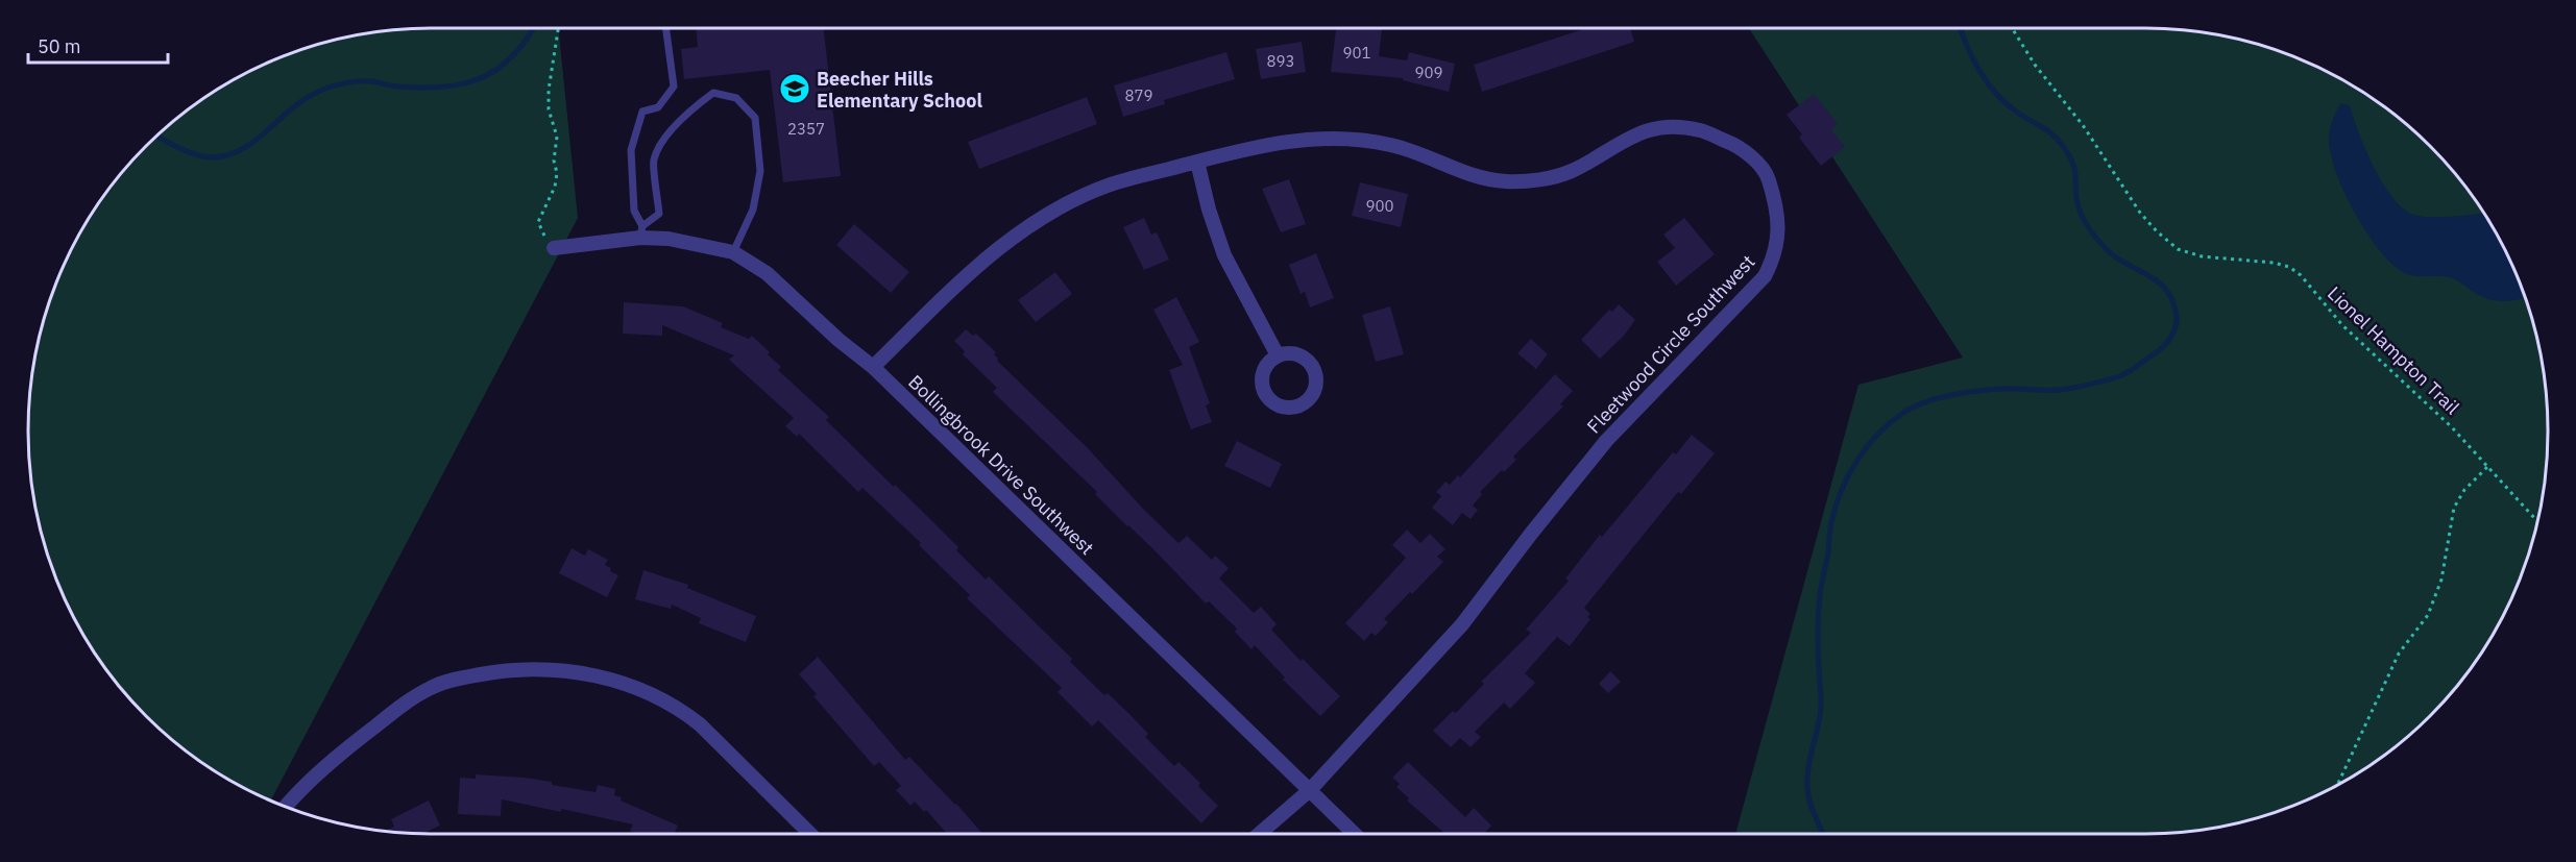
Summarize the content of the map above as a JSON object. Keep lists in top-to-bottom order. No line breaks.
{"streets":{"street":["Fleetwood Circle Southwest","Bollingbrook Drive Southwest"],"path":["Lionel Hampton Trail"]},"crossings":[["Fleetwood Circle Southwest","Bollingbrook Drive Southwest"]],"places":{"school or university":["Beecher Hills Elementary School"]},"house_numbers":["901","893","909","879","2357","900"],"scale_bar":"50 m"}
